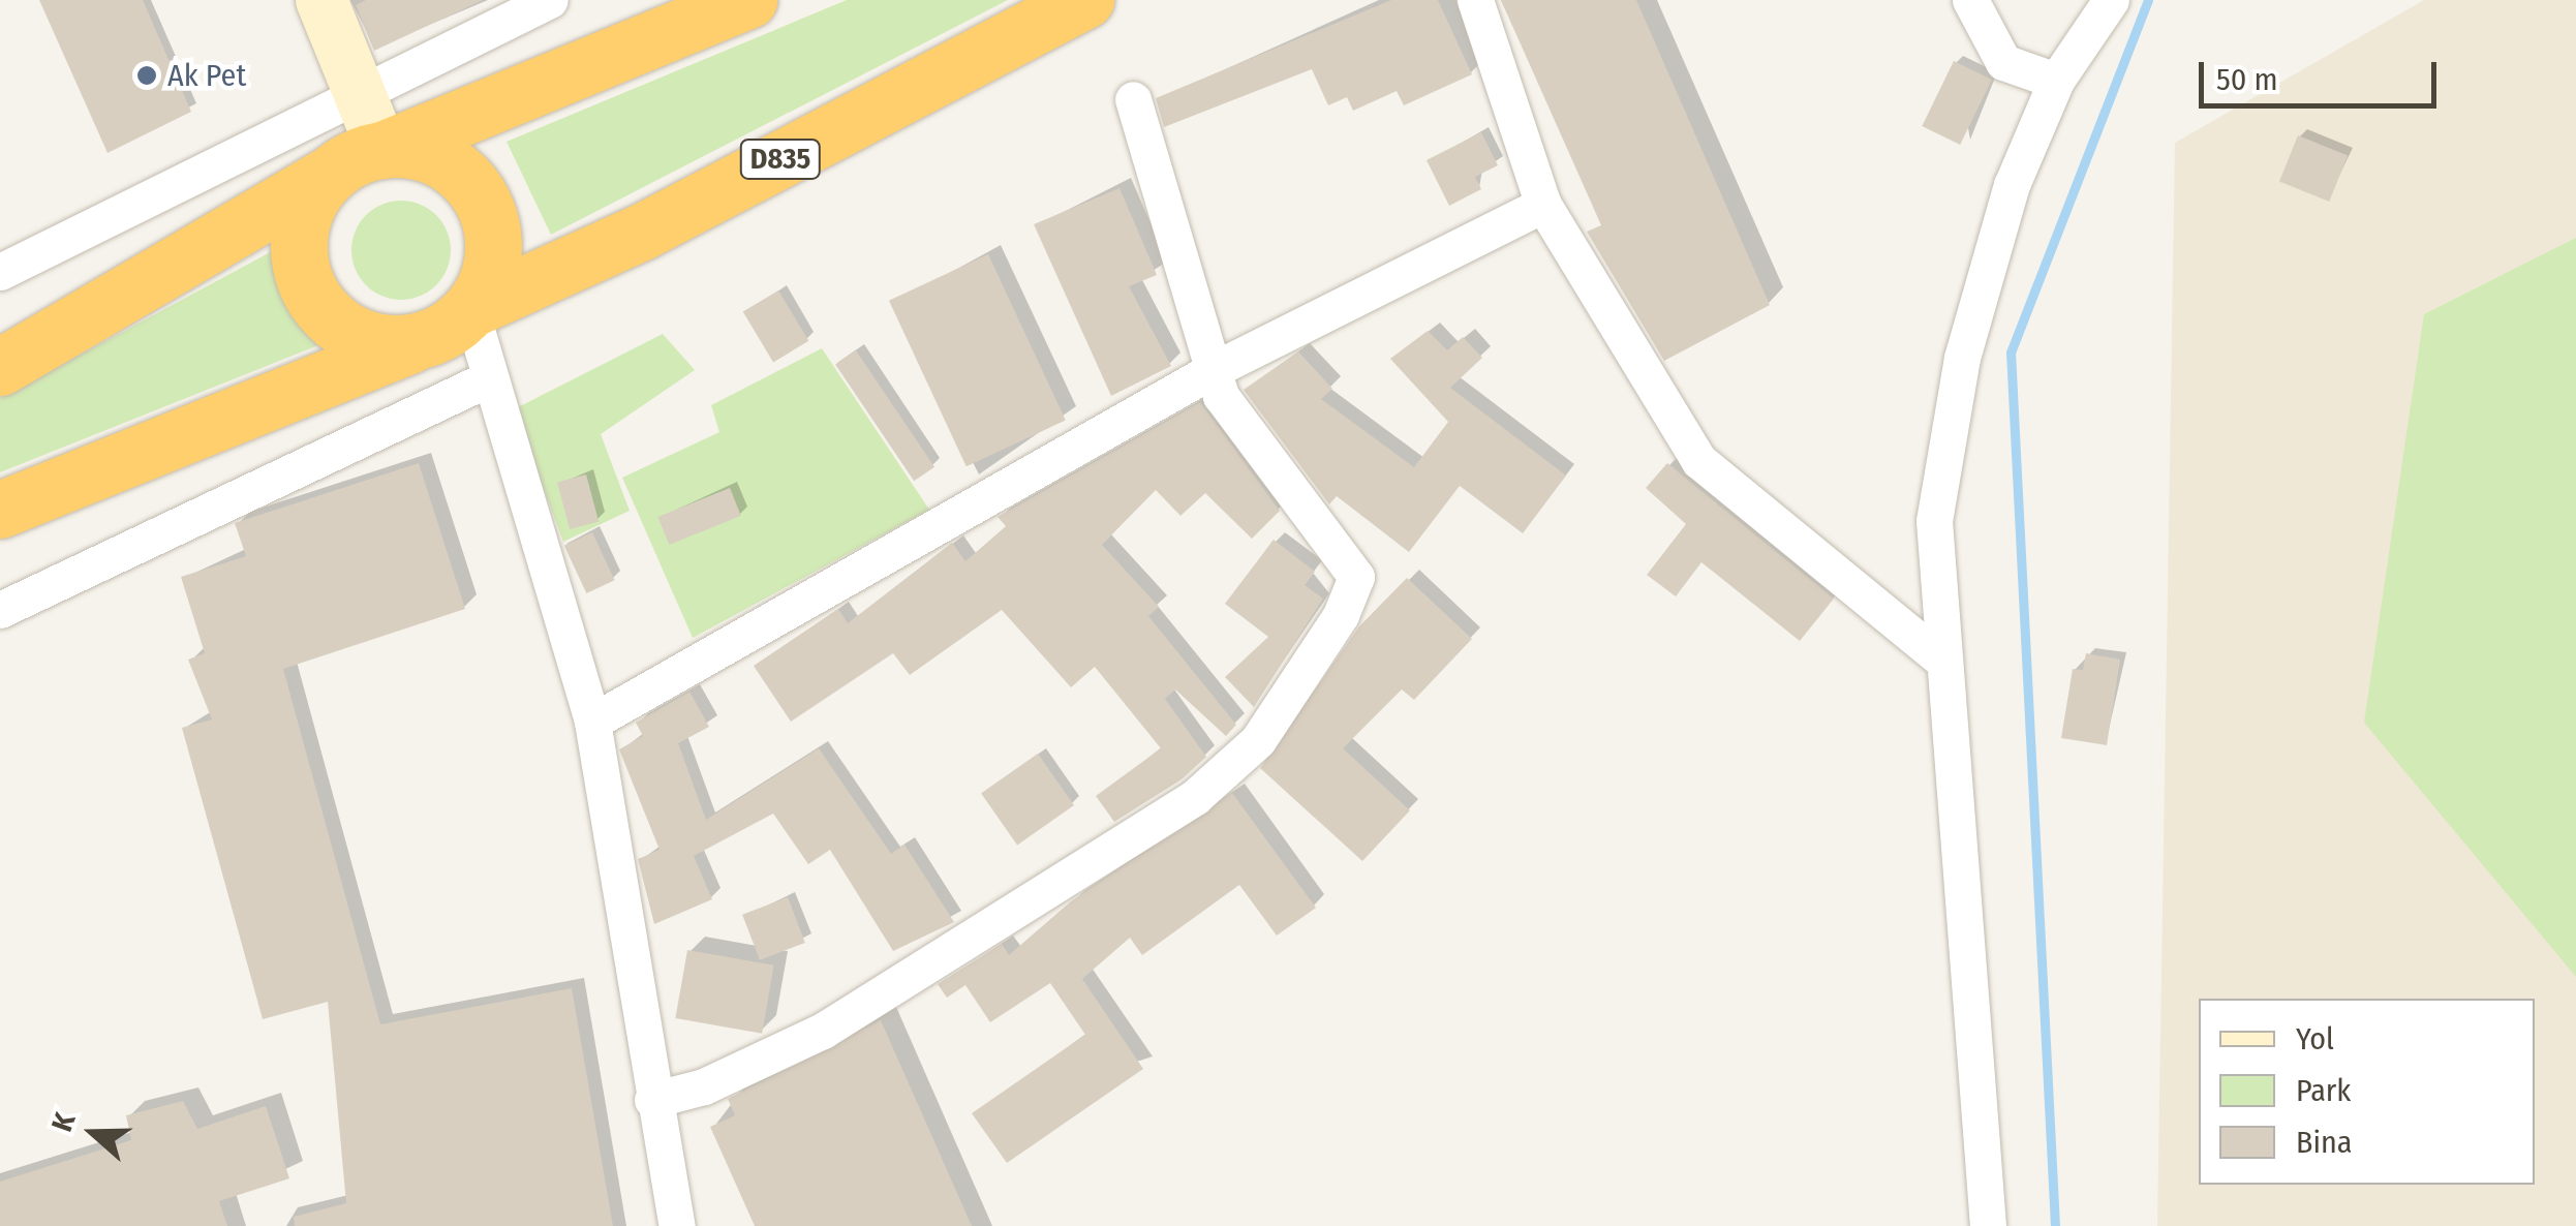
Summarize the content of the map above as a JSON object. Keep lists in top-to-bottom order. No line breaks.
{"streets":{"highway":["D835"]},"places":["Ak Pet"],"legend":["Yol","Park","Bina"],"scale_bar":"50 m","north":"left"}
